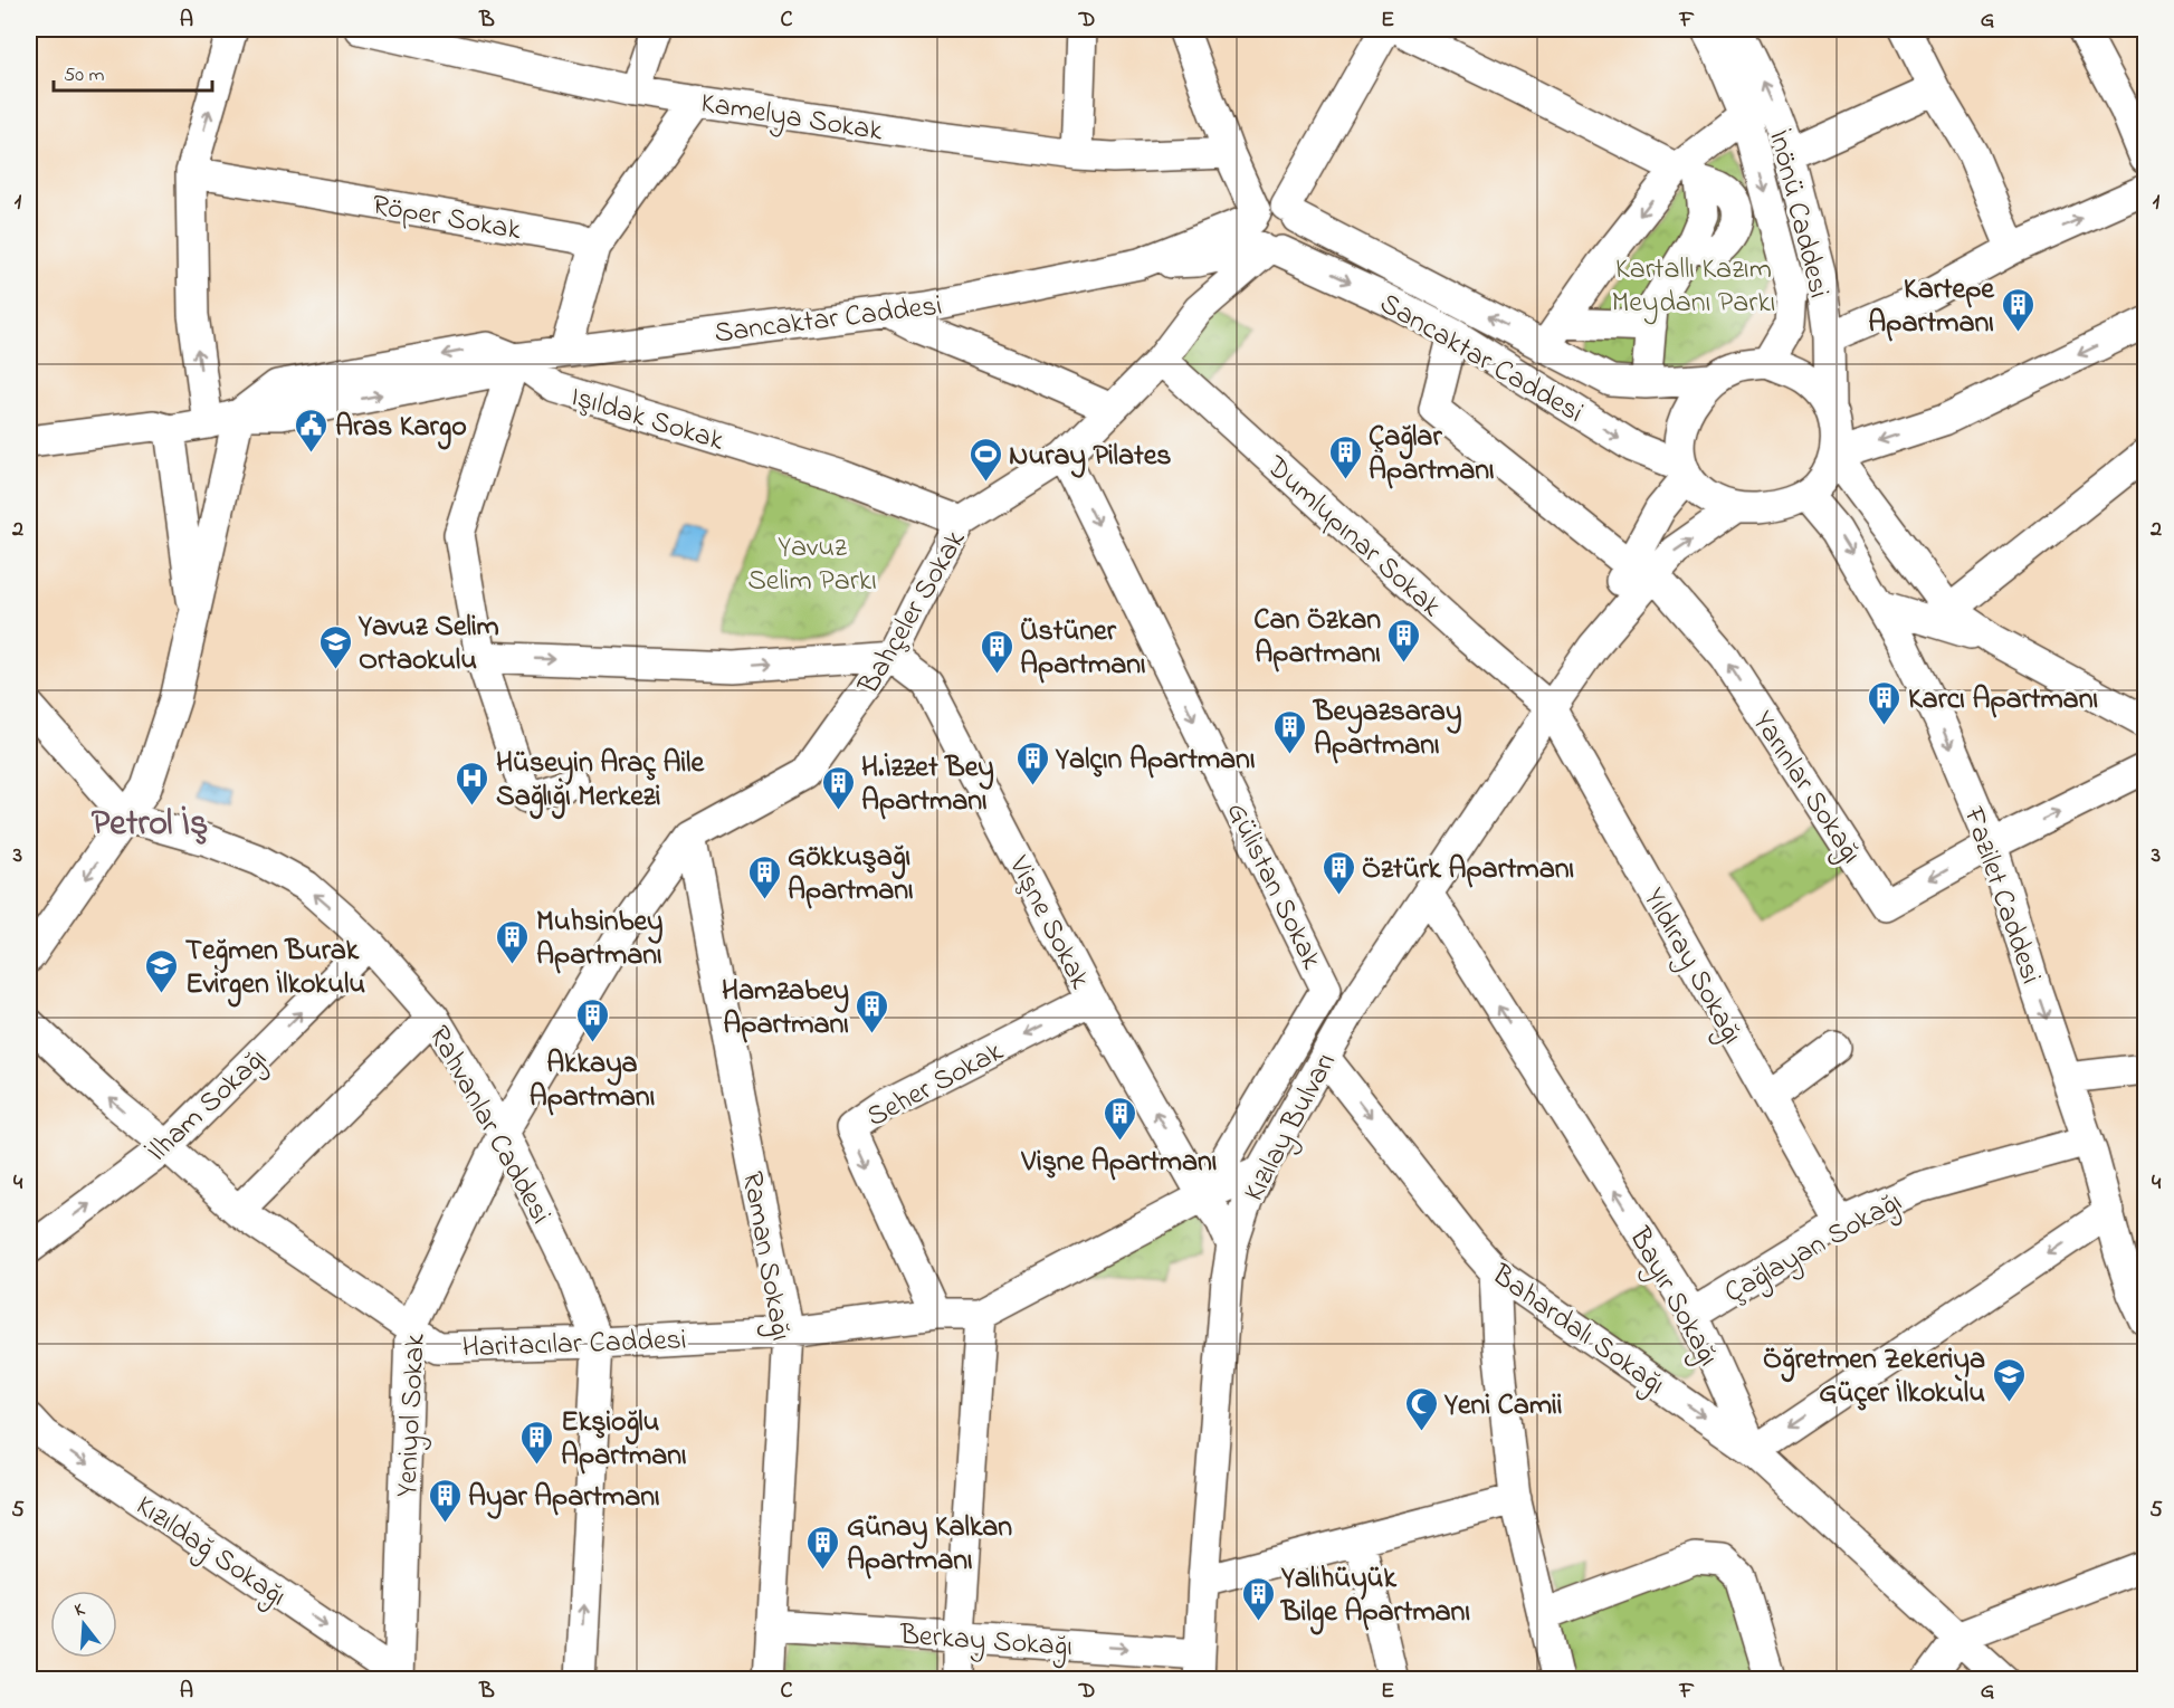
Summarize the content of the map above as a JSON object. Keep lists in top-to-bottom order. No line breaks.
{"streets":{"street":["Kamelya Sokak","İnönü Caddesi","Röper Sokak","Sancaktar Caddesi","Işıldak Sokak","Dumlupınar Sokak","Bahçeler Sokak","Yarınlar Sokağı","Gülistan Sokak","Fazilet Caddesi","Vişne Sokak","Yıldıray Sokağı","Seher Sokak","İlham Sokağı","Rahvanlar Caddesi","Kızılay Bulvarı","Çağlayan Sokağı","Raman Sokağı","Bayır Sokağı","Bahardalı Sokağı","Haritacılar Caddesi","Yeniyol Sokak","Kızıldağ Sokağı","Berkay Sokağı"]},"crossings":[["İnönü Caddesi","Sancaktar Caddesi"],["İnönü Caddesi","Fazilet Caddesi"],["İnönü Caddesi","Kızılay Bulvarı"],["Sancaktar Caddesi","Işıldak Sokak"],["Sancaktar Caddesi","Bahçeler Sokak"],["Sancaktar Caddesi","Yarınlar Sokağı"],["Sancaktar Caddesi","Fazilet Caddesi"],["Sancaktar Caddesi","Kızılay Bulvarı"],["Işıldak Sokak","Bahçeler Sokak"],["Dumlupınar Sokak","Bahçeler Sokak"],["Dumlupınar Sokak","Yıldıray Sokağı"],["Dumlupınar Sokak","Kızılay Bulvarı"],["Bahçeler Sokak","Gülistan Sokak"],["Bahçeler Sokak","Vişne Sokak"],["Bahçeler Sokak","Rahvanlar Caddesi"],["Bahçeler Sokak","Raman Sokağı"],["Bahçeler Sokak","Yeniyol Sokak"],["Yarınlar Sokağı","Fazilet Caddesi"],["Yarınlar Sokağı","Kızılay Bulvarı"],["Gülistan Sokak","Vişne Sokak"],["Gülistan Sokak","Haritacılar Caddesi"],["Fazilet Caddesi","Kızılay Bulvarı"],["Fazilet Caddesi","Çağlayan Sokağı"],["Vişne Sokak","Seher Sokak"],["Vişne Sokak","Kızılay Bulvarı"],["Vişne Sokak","Haritacılar Caddesi"],["Yıldıray Sokağı","Kızılay Bulvarı"],["Yıldıray Sokağı","Çağlayan Sokağı"],["Seher Sokak","Haritacılar Caddesi"],["İlham Sokağı","Rahvanlar Caddesi"],["İlham Sokağı","Haritacılar Caddesi"],["Rahvanlar Caddesi","Haritacılar Caddesi"],["Rahvanlar Caddesi","Yeniyol Sokak"],["Kızılay Bulvarı","Bayır Sokağı"],["Kızılay Bulvarı","Bahardalı Sokağı"],["Kızılay Bulvarı","Haritacılar Caddesi"],["Kızılay Bulvarı","Berkay Sokağı"],["Çağlayan Sokağı","Bayır Sokağı"],["Raman Sokağı","Haritacılar Caddesi"],["Raman Sokağı","Berkay Sokağı"],["Bayır Sokağı","Bahardalı Sokağı"],["Haritacılar Caddesi","Yeniyol Sokak"],["Yeniyol Sokak","Kızıldağ Sokağı"]],"one_way":["Gülistan Sokak","Fazilet Caddesi","Rahvanlar Caddesi","Bayır Sokağı","Bahardalı Sokağı","Kızıldağ Sokağı","Berkay Sokağı"],"districts":["Petrol İş"],"parks":["Kartallı Kazım Meydanı Parkı","Yavuz Selim Parkı"],"places":{"building":["Kartepe Apartmanı","Çağlar Apartmanı","Can Özkan Apartmanı","Üstüner Apartmanı","Karcı Apartmanı","Beyazsaray Apartmanı","Yalçın Apartmanı","H.İzzet Bey Apartmanı","Öztürk Apartmanı","Gökkuşağı Apartmanı","Muhsinbey Apartmanı","Hamzabey Apartmanı","Akkaya Apartmanı","Vişne Apartmanı","Ekşioğlu Apartmanı","Ayar Apartmanı","Günay Kalkan Apartmanı","Yalıhüyük Bilge Apartmanı"],"public building":["Aras Kargo"],"sports":["Nuray Pilates"],"school or university":["Yavuz Selim Ortaokulu","Teğmen Burak Evirgen İlkokulu","Öğretmen Zekeriya Güçer İlkokulu"],"hospital":["Hüseyin Araç Aile Sağlığı Merkezi"],"mosque":["Yeni Camii"]},"scale_bar":"50 m","north":"top","grid":{"columns":["A","B","C","D","E","F","G"],"rows":["1","2","3","4","5"]}}
